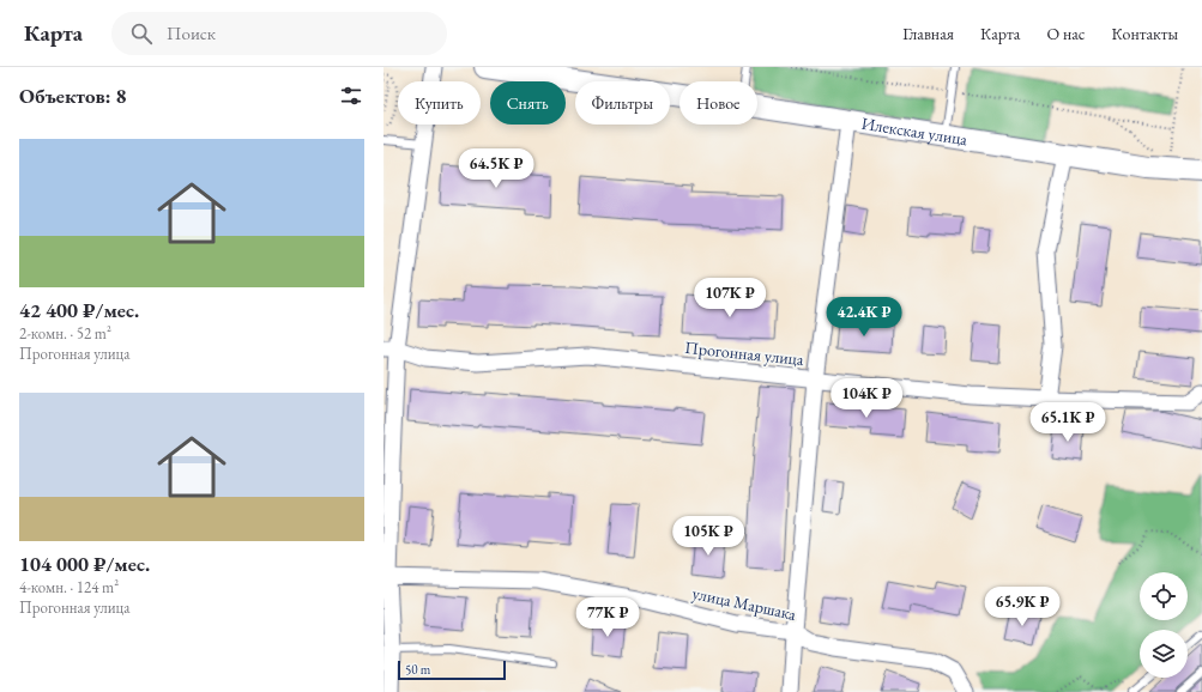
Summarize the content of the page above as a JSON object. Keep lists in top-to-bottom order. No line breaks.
{"streets":{"street":["Илекская улица","Прогонная улица","улица Маршака"]},"scale_bar":"50 m","page":{"header":"Карта","search":"Поиск","nav":["Главная","Карта","О нас","Контакты"],"heading":"Объектов: 8","chip":["Купить","Снять","Фильтры","Новое"],"list":[{"name":"42 400 ₽/мес.","note":"2-комн. · 52 m² · Прогонная улица"},{"name":"104 000 ₽/мес.","note":"4-комн. · 124 m² · Прогонная улица"}],"price":["64.5K ₽","107K ₽","42.4K ₽","104K ₽","65.1K ₽","105K ₽","65.9K ₽","77K ₽"],"scale":"50 m"}}
